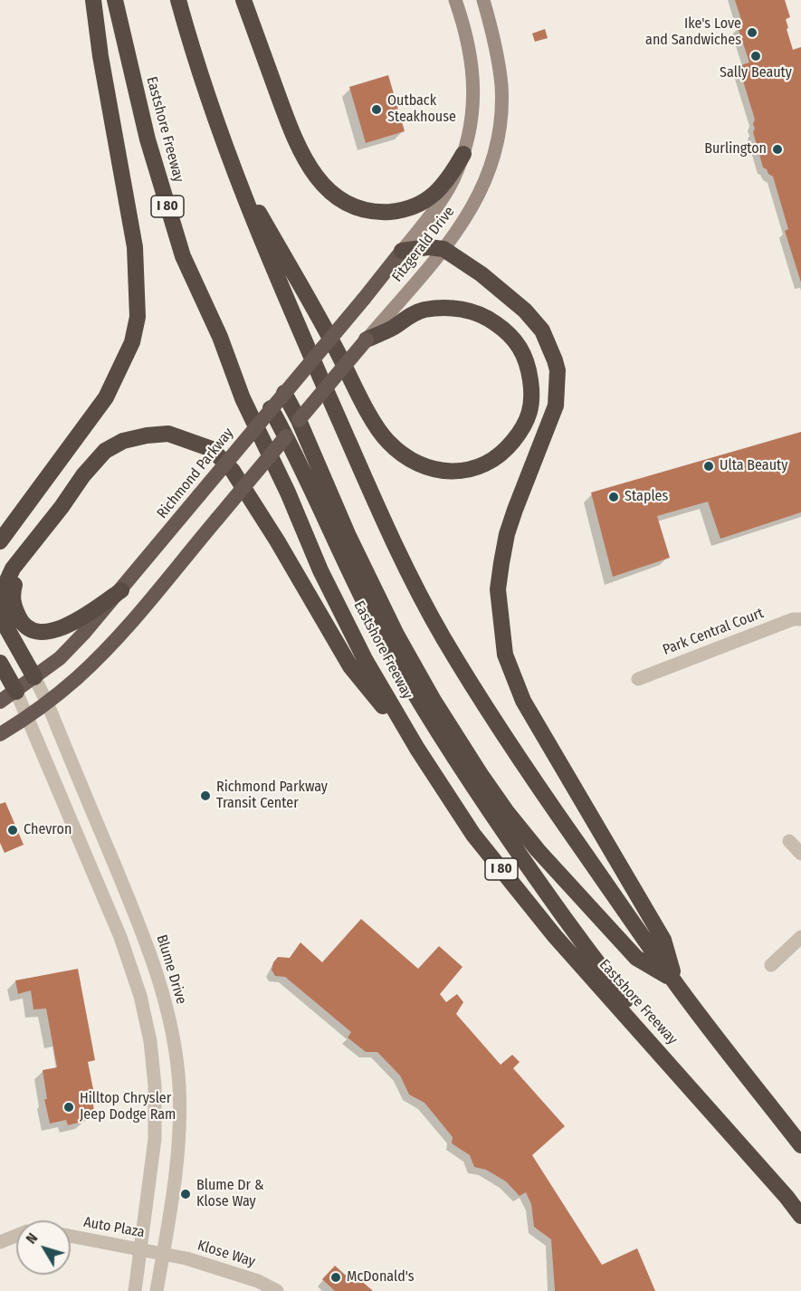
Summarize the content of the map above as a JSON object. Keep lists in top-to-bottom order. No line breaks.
{"streets":{"highway":["Eastshore Freeway","I 80","Richmond Parkway"],"main road":["Fitzgerald Drive"],"street":["Park Central Court","Blume Drive","Auto Plaza","Klose Way"]},"crossings":[["Fitzgerald Drive","Richmond Parkway"],["Richmond Parkway","Blume Drive"],["Blume Drive","Auto Plaza"],["Blume Drive","Klose Way"],["Auto Plaza","Klose Way"]],"places":["Ike's Love and Sandwiches","Sally Beauty","Outback Steakhouse","Burlington","Ulta Beauty","Staples","Richmond Parkway Transit Center","Chevron","Hilltop Chrysler Jeep Dodge Ram","Blume Dr & Klose Way","McDonald's"],"north":"top left"}
